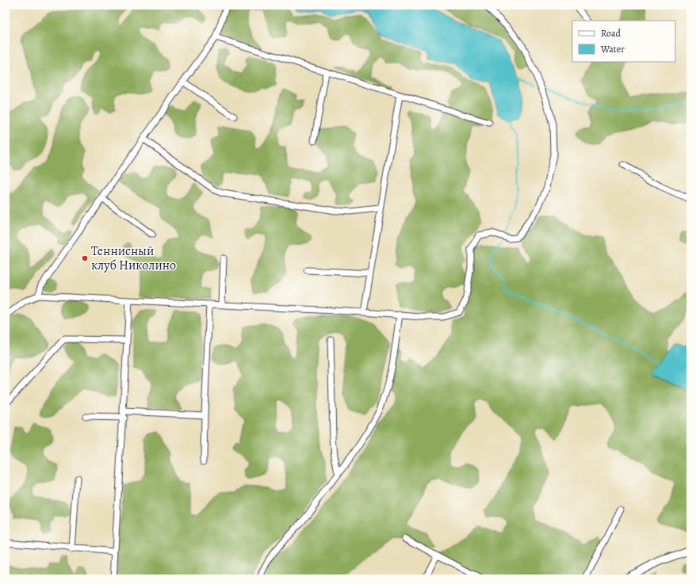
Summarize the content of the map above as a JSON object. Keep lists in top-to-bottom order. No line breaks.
{"places":["Теннисный клуб Николино"],"legend":["Road","Water"]}
